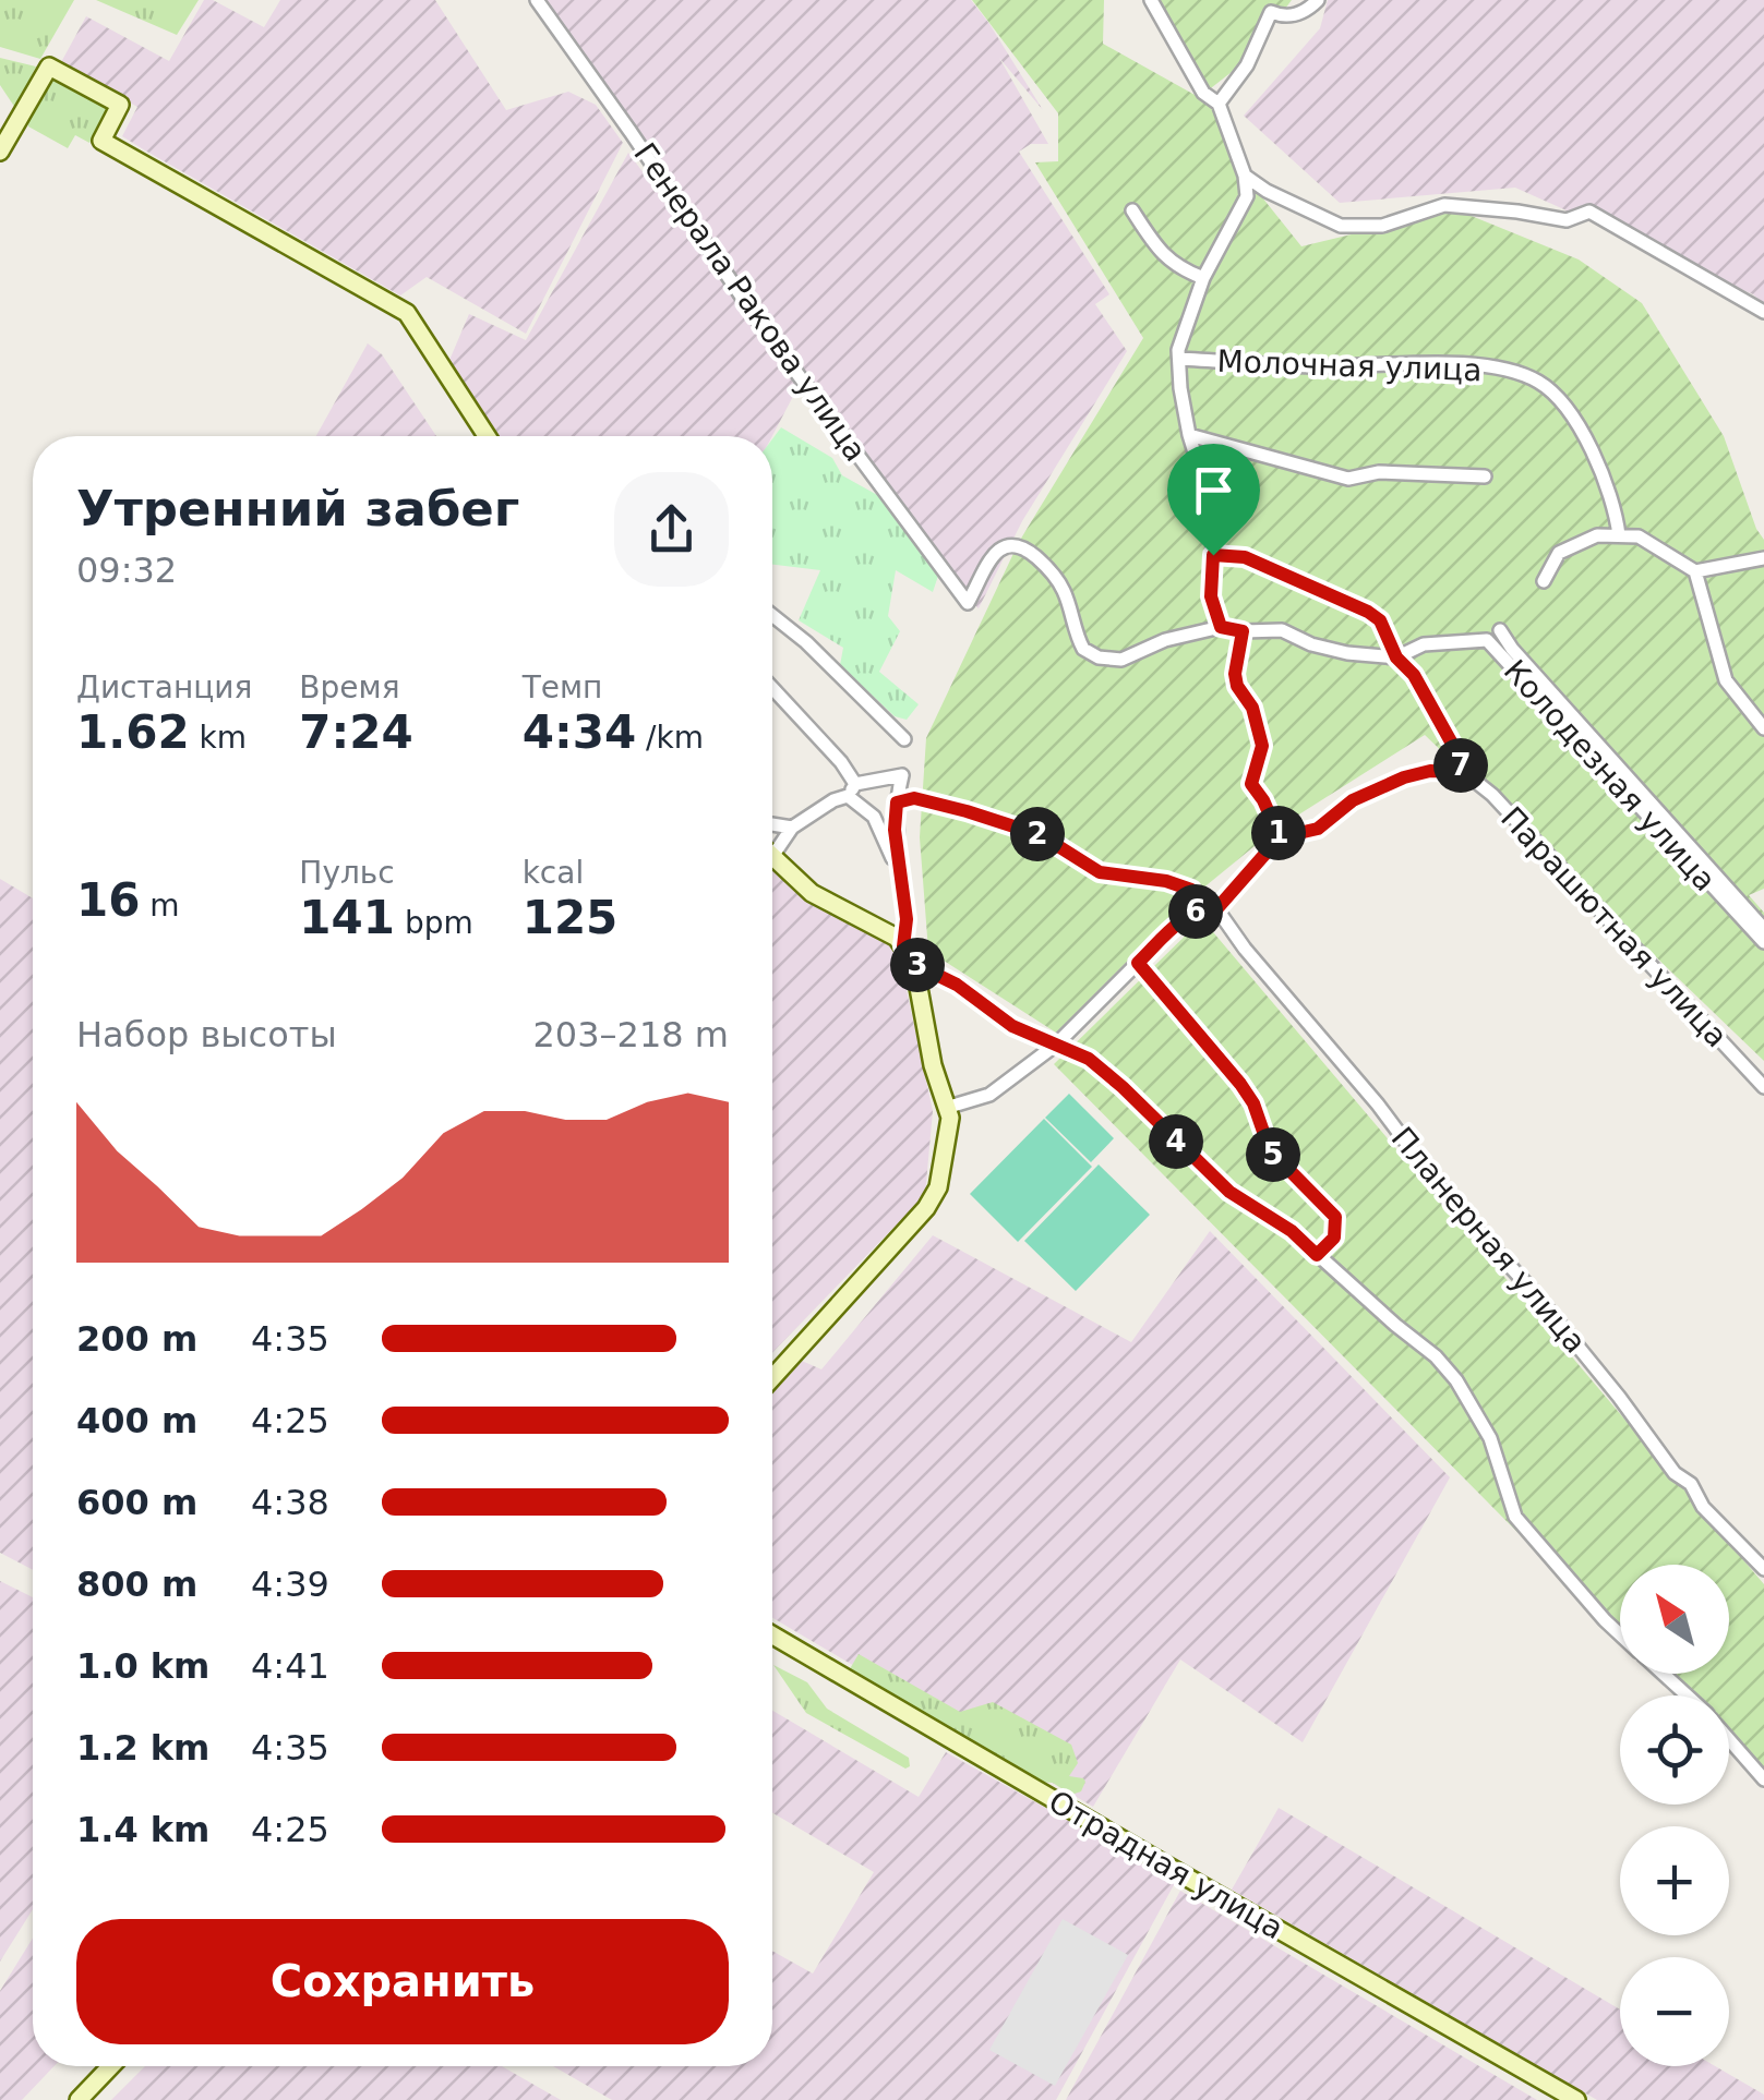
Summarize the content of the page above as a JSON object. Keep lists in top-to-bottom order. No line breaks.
{"streets":{"street":["Генерала Ракова улица","Молочная улица","Колодезная улица","Парашютная улица","Планерная улица","Отрадная улица"]},"crossings":[["Генерала Ракова улица","Колодезная улица"],["Молочная улица","Колодезная улица"],["Молочная улица","Парашютная улица"],["Колодезная улица","Парашютная улица"]],"north":"top left","page":{"heading":["Утренний забег","09:32"],"stats":[["Дистанция","1.62 km"],["Время","7:24"],["Темп","4:34 /km"],["16 m"],["Пульс","141 bpm"],["kcal","125"]],"pins":["7","1","2","6","3","4","5"],"chart":["Набор высоты","203–218 m"],"list":[{"name":"200 m","note":"4:35"},{"name":"400 m","note":"4:25"},{"name":"600 m","note":"4:38"},{"name":"800 m","note":"4:39"},{"name":"1.0 km","note":"4:41"},{"name":"1.2 km","note":"4:35"},{"name":"1.4 km","note":"4:25"}],"map_buttons":["+","−"],"buttons":"Сохранить"}}
